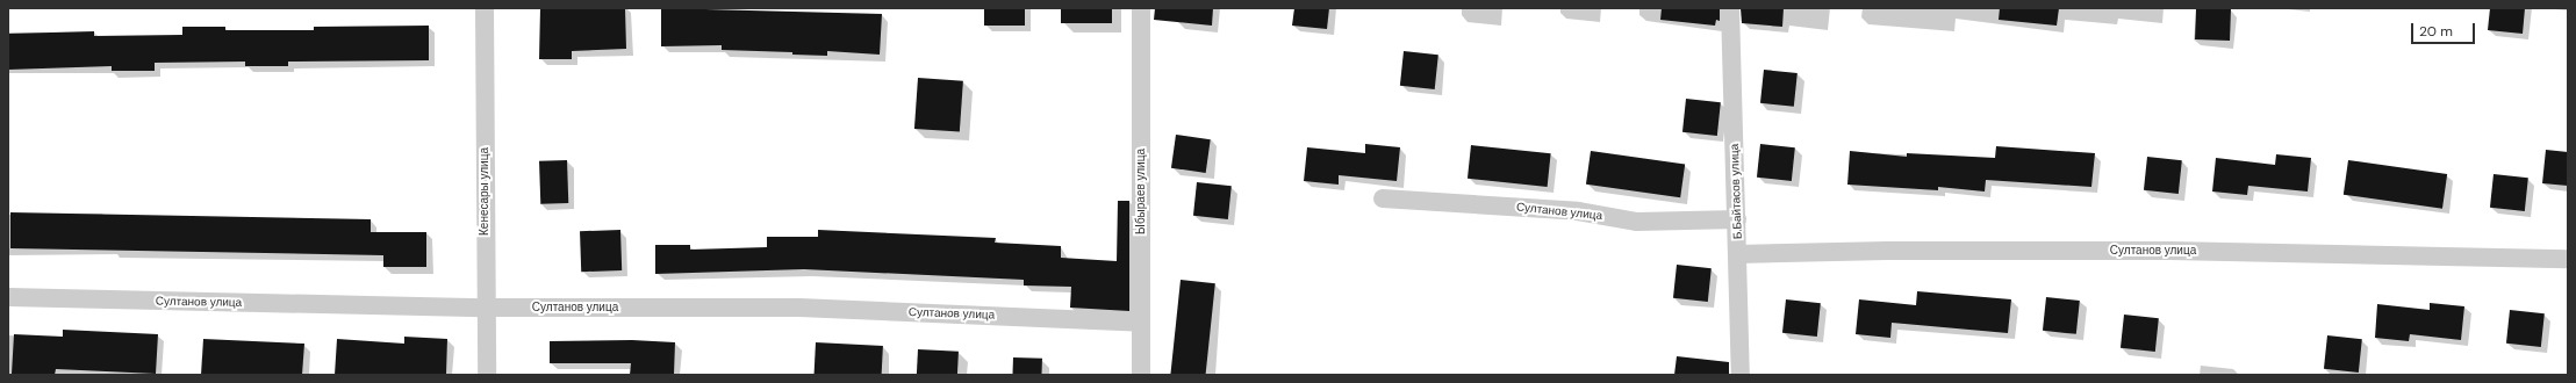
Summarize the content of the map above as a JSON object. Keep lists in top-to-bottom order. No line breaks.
{"streets":{"street":["Кенесары улица","Ыбыраев улица","Б.Байтасов улица","Султанов улица"]},"crossings":[["Кенесары улица","Султанов улица"],["Ыбыраев улица","Султанов улица"],["Б.Байтасов улица","Султанов улица"]],"scale_bar":"20 m"}
